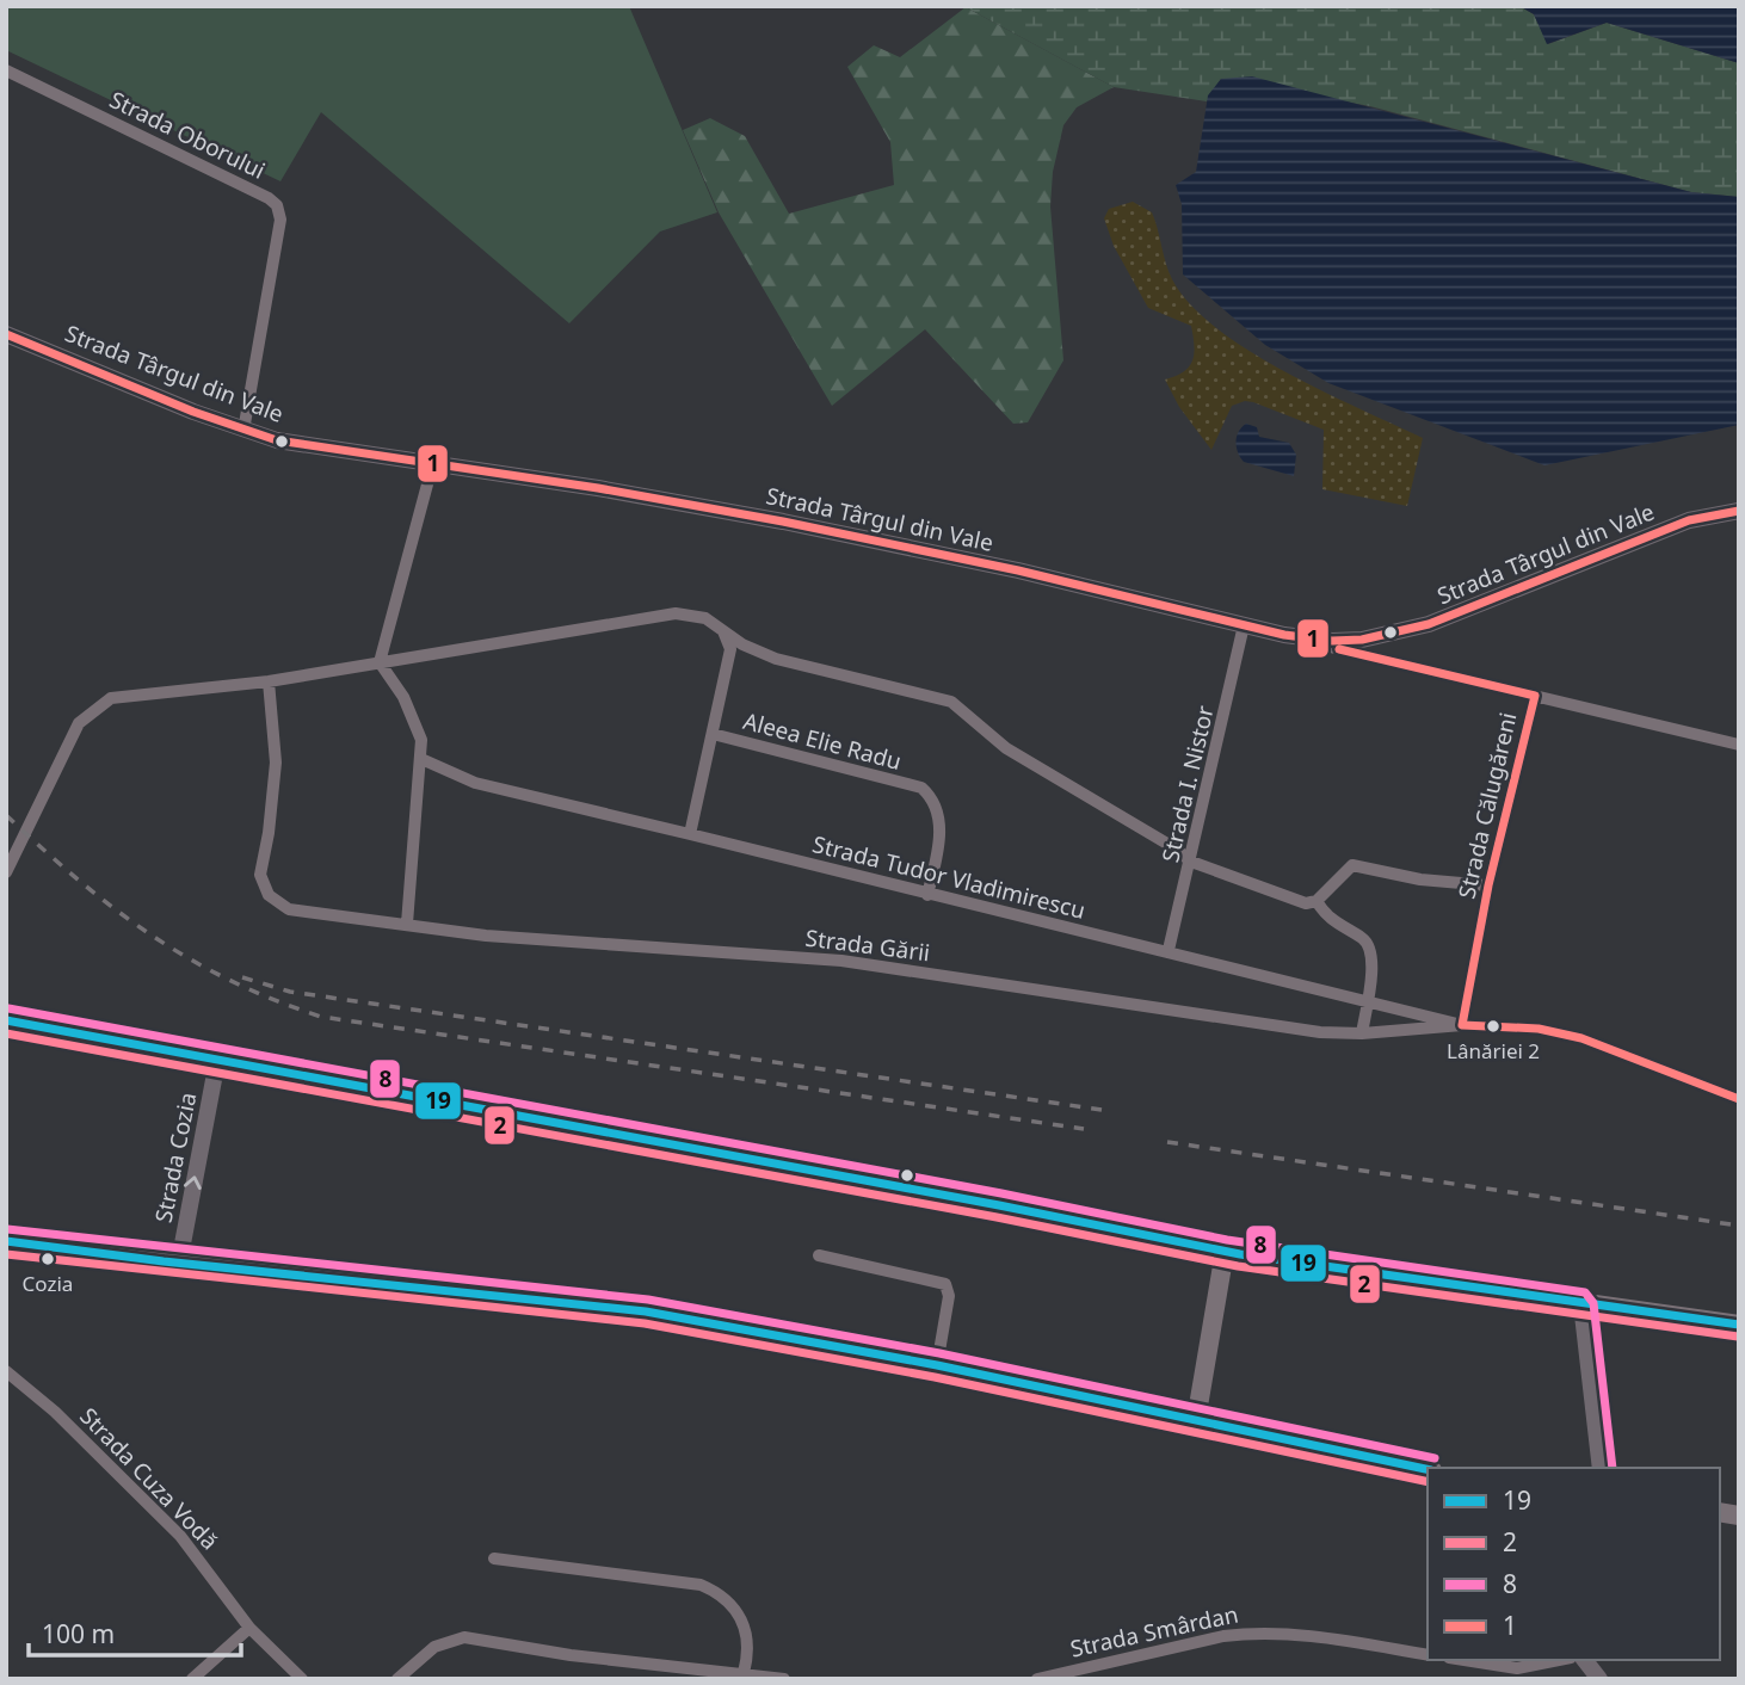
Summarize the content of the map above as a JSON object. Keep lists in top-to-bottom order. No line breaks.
{"streets":{"street":["Strada Oborului","Strada Târgul din Vale","Aleea Elie Radu","Strada I. Nistor","Strada Călugăreni","Strada Tudor Vladimirescu","Strada Gării","Strada Cozia","Strada Cuza Vodă","Strada Smârdan"]},"crossings":[["Strada Oborului","Strada Târgul din Vale"],["Strada Târgul din Vale","Strada I. Nistor"],["Aleea Elie Radu","Strada Tudor Vladimirescu"],["Strada I. Nistor","Strada Tudor Vladimirescu"],["Strada Călugăreni","Strada Tudor Vladimirescu"],["Strada Călugăreni","Strada Gării"],["Strada Tudor Vladimirescu","Strada Gării"]],"one_way":["Strada Cozia"],"places":["Lânăriei 2","Cozia"],"lines":["transit line 1","transit line 8","transit line 19","transit line 2"],"legend":["19","2","8","1"],"scale_bar":"100 m"}
